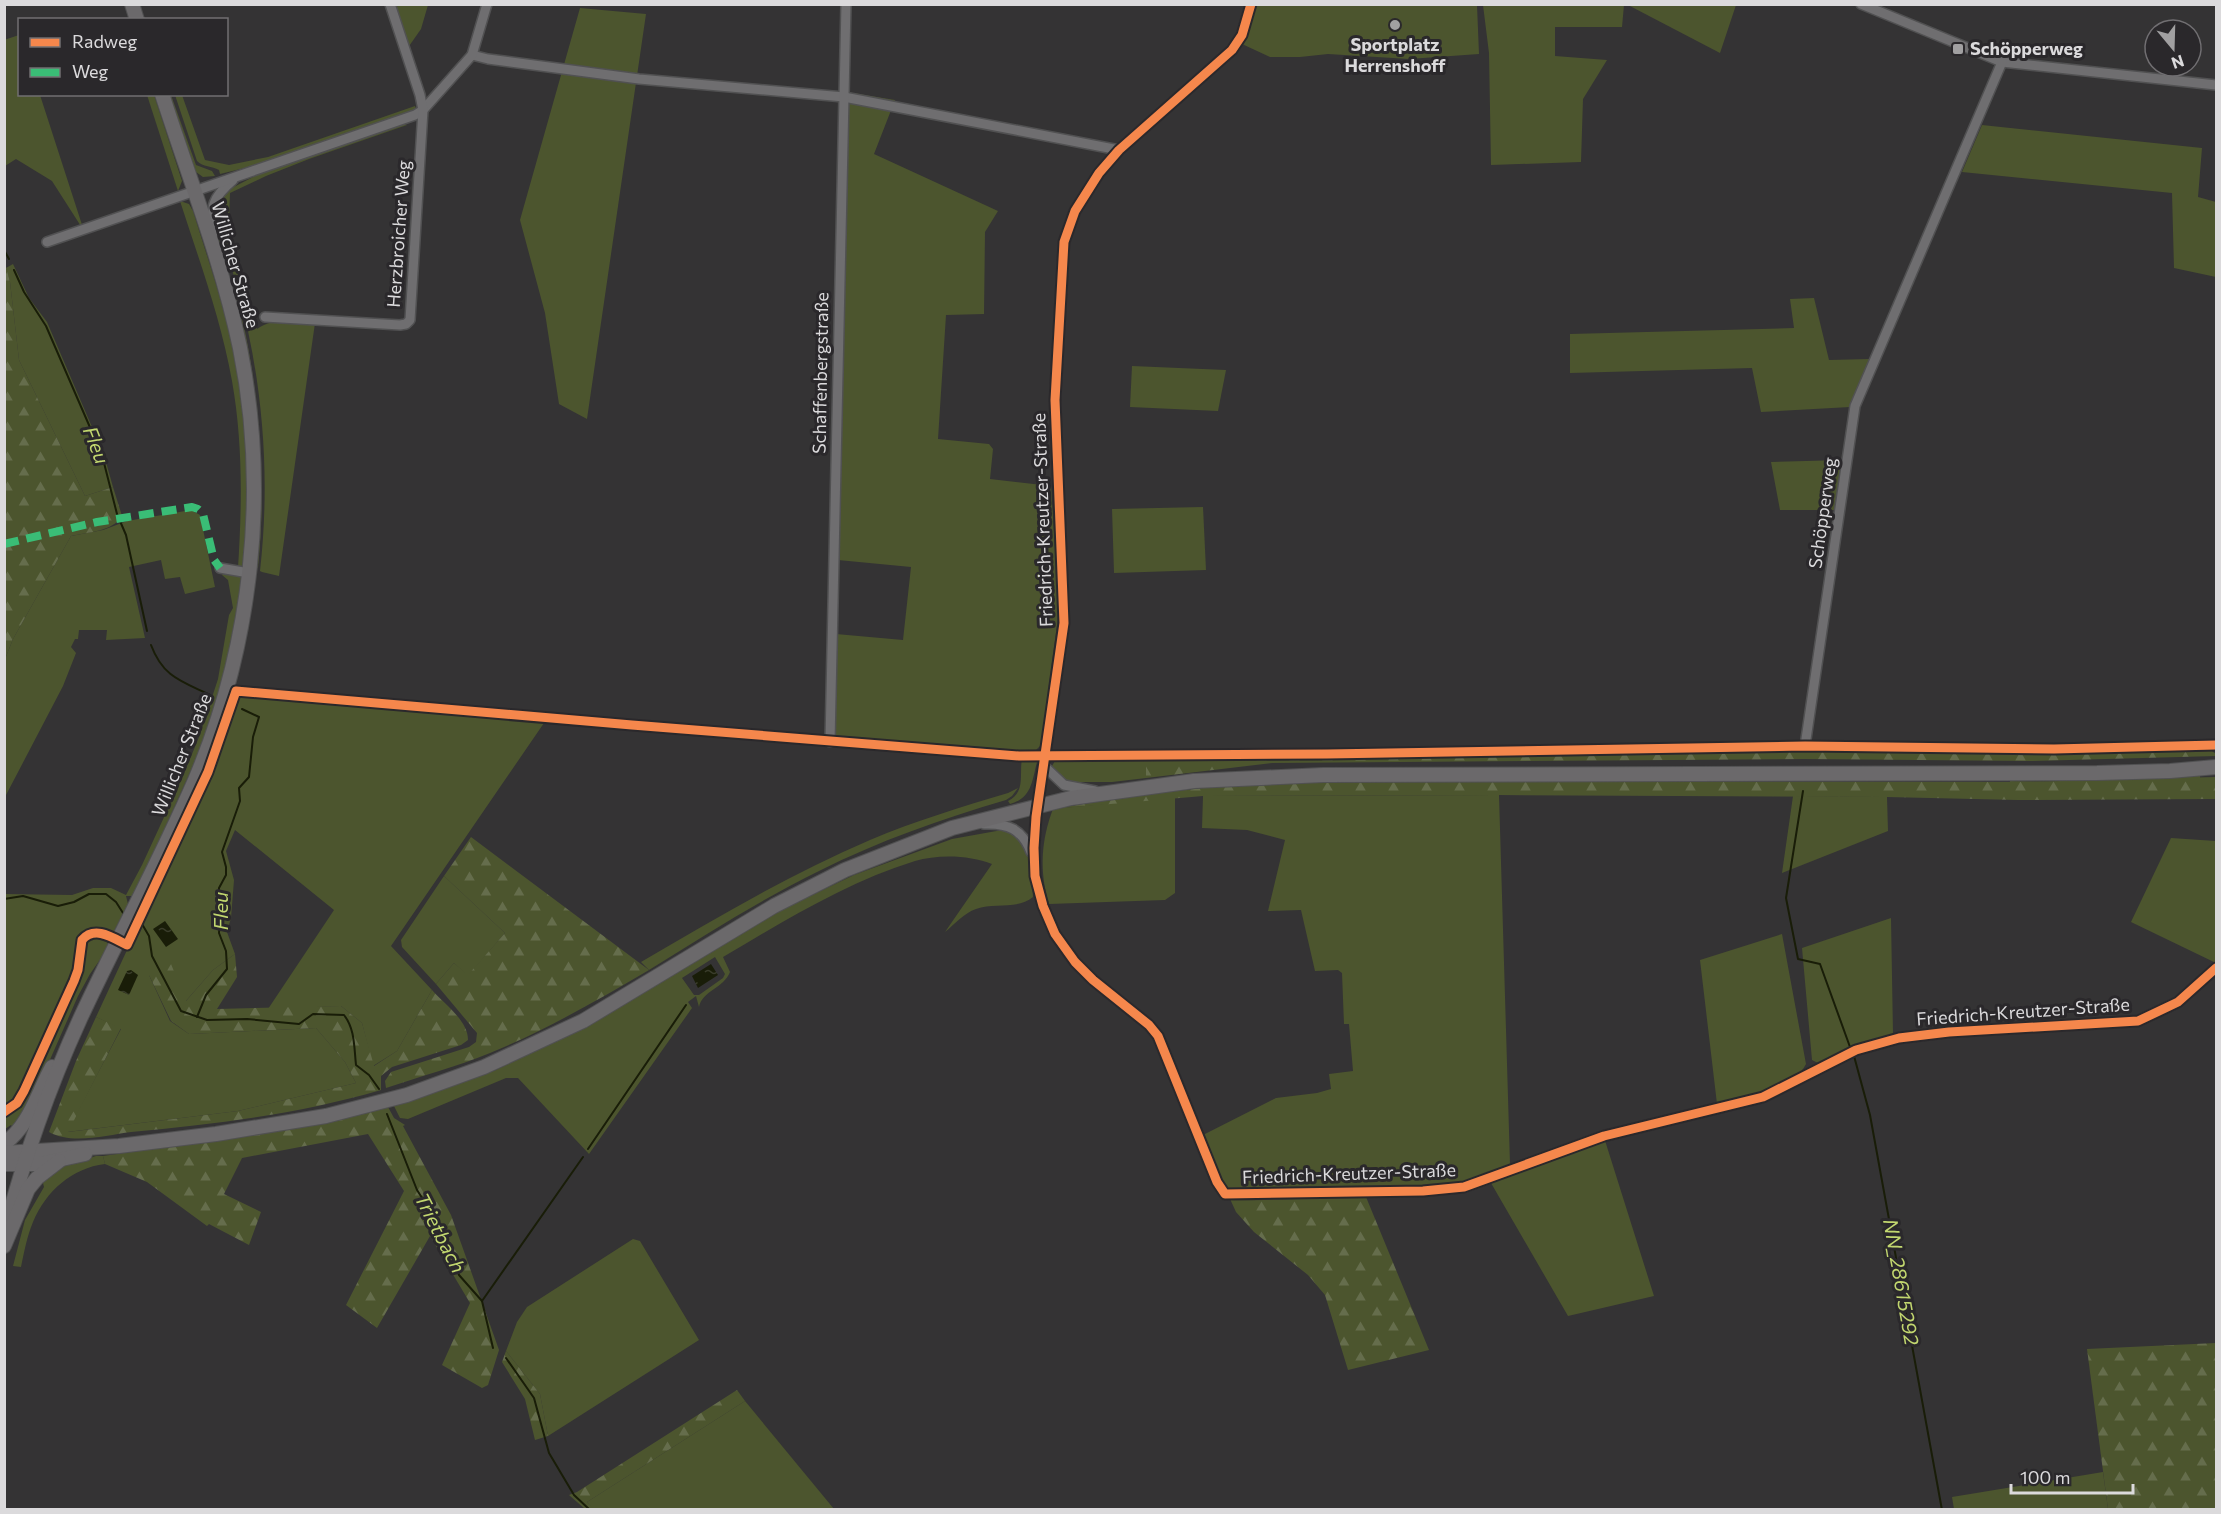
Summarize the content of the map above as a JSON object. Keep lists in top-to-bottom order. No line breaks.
{"streets":{"main road":["Willicher Straße"],"street":["Herzbroicher Weg","Schaffenbergstraße","Schöpperweg","Friedrich-Kreutzer-Straße"]},"water":["Fleu","Trietbach","NN_28615292"],"places":{"other":["Sportplatz Herrenshoff"],"transit":["Schöpperweg"]},"legend":["Radweg","Weg"],"scale_bar":"100 m","north":"bottom"}
